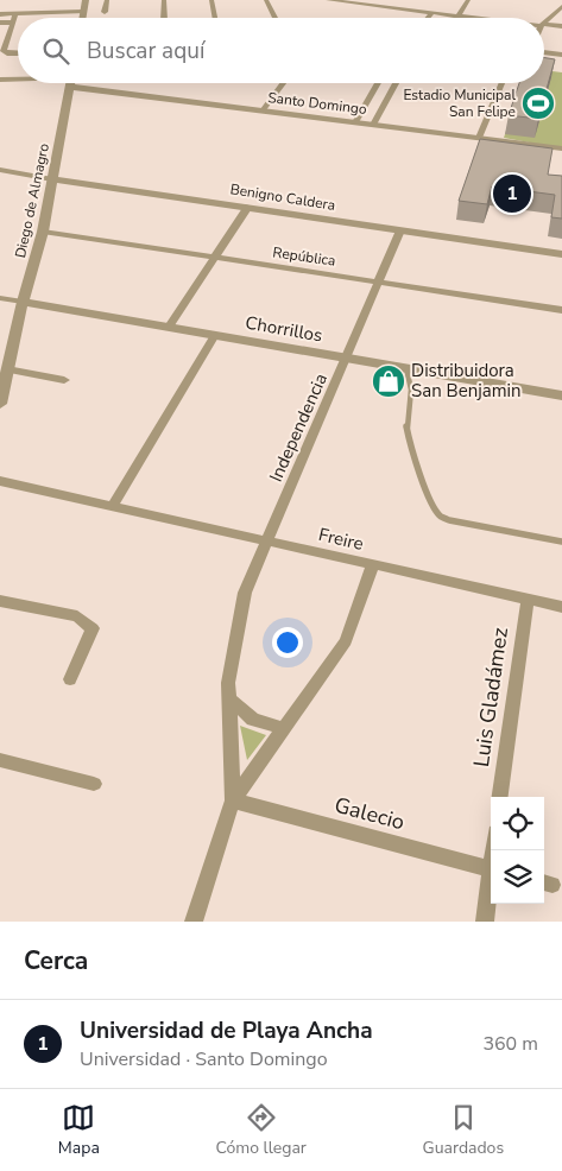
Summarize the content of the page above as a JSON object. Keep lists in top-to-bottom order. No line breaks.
{"streets":{"street":["Santo Domingo","Benigno Caldera","Diego de Almagro","República","Chorrillos","Independencia","Freire","Luis Gladámez","Galecio"]},"crossings":[["Benigno Caldera","Diego de Almagro"],["Benigno Caldera","Independencia"],["Diego de Almagro","República"],["Diego de Almagro","Chorrillos"],["República","Independencia"],["Chorrillos","Independencia"],["Independencia","Freire"],["Independencia","Galecio"],["Freire","Luis Gladámez"]],"places":{"sports":["Estadio Municipal San Felipe"],"shop":["Distribuidora San Benjamin"]},"page":{"search":"Buscar aquí","pins":"1","heading":"Cerca","list":[{"mark":"1","name":"Universidad de Playa Ancha","note":"Universidad · Santo Domingo","value":"360 m"}],"nav":["Mapa","Cómo llegar","Guardados"]}}
